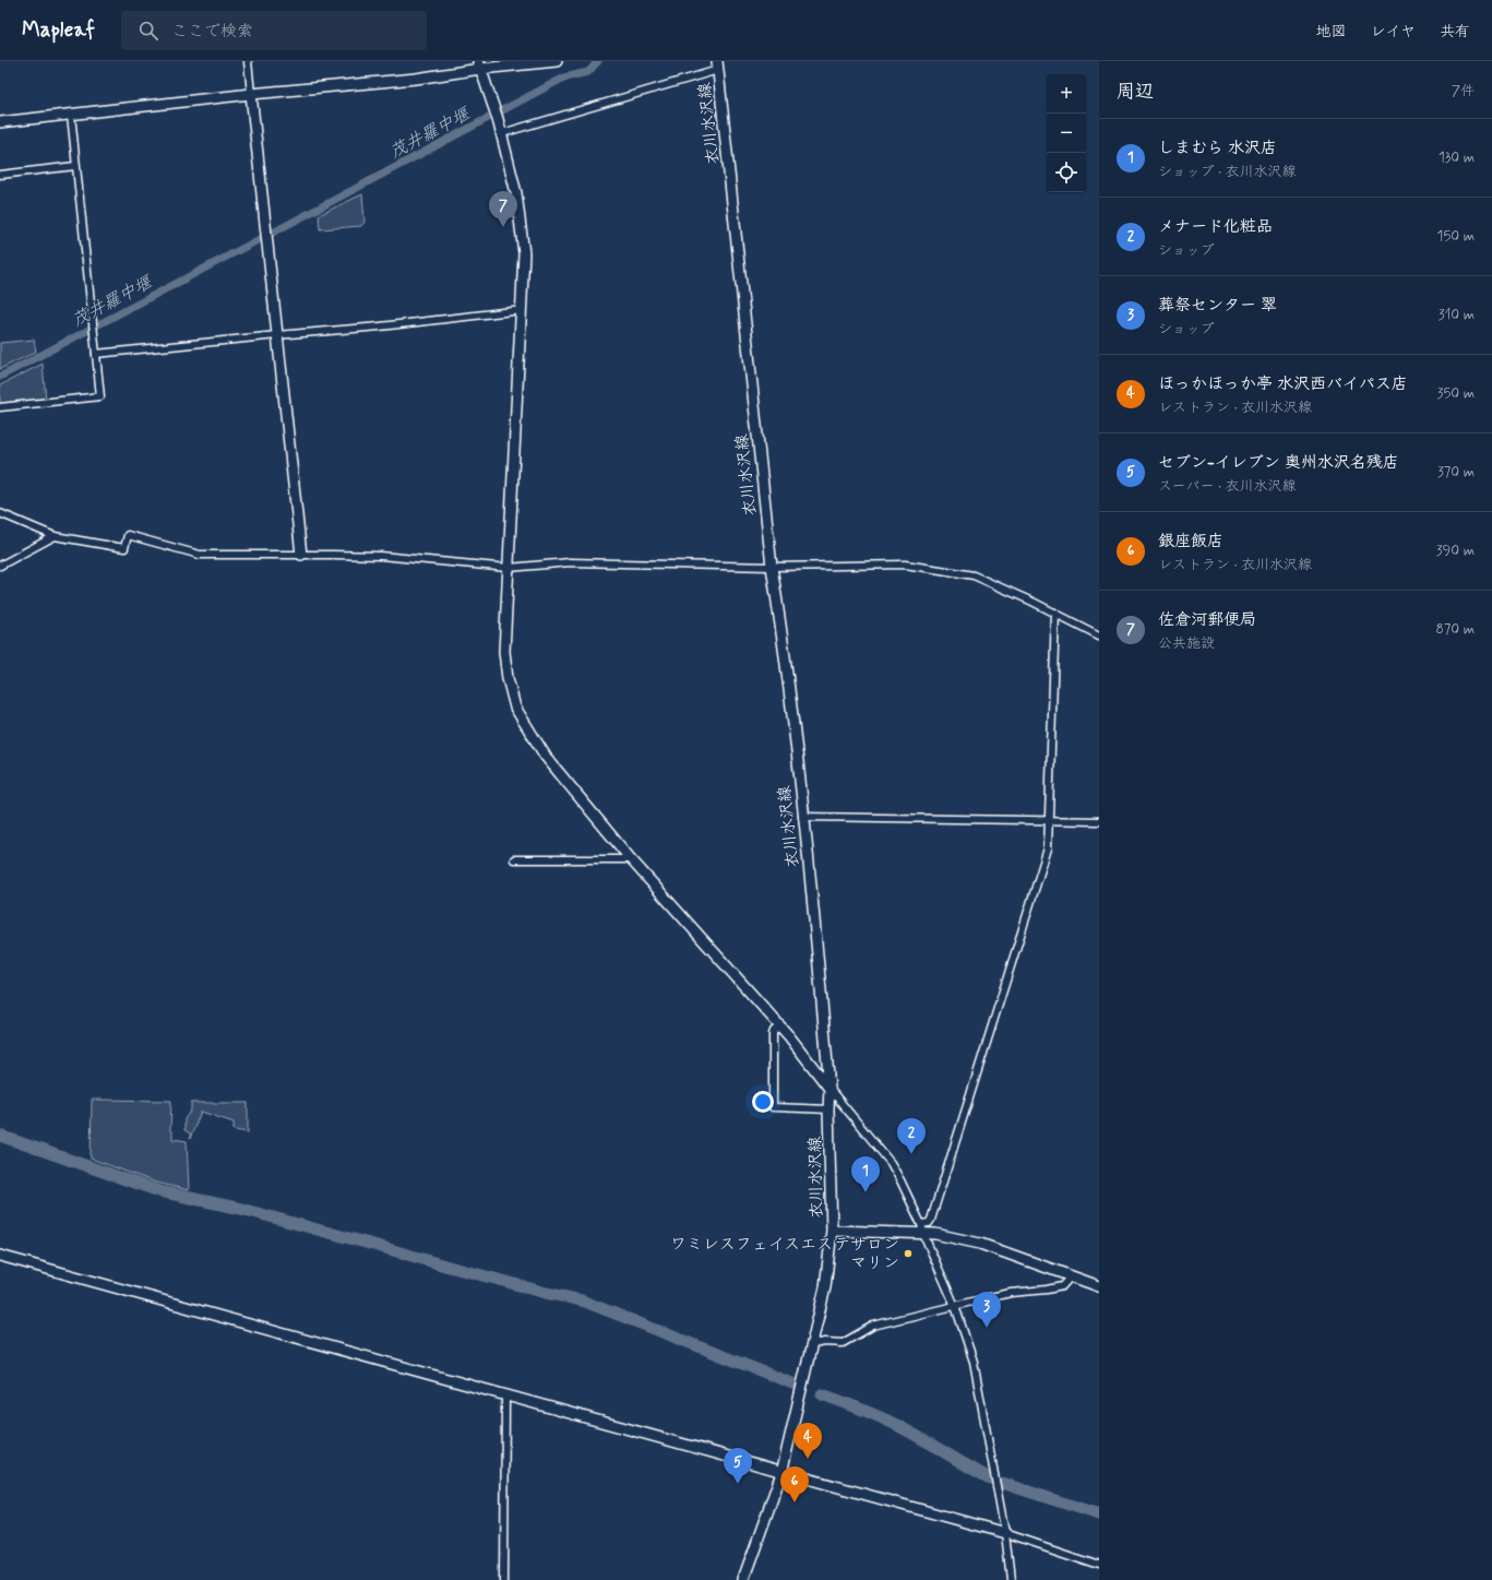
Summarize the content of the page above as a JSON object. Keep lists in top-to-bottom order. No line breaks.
{"streets":{"street":["衣川水沢線"]},"water":["茂井羅中堰"],"places":["ワミレスフェイスエステサロン マリン"],"page":{"header":"Mapleaf","search":"ここで検索","nav":["地図","レイヤ","共有"],"heading":["周辺","7件"],"map_buttons":["+","−"],"list":[{"mark":"1","name":"しまむら 水沢店","note":"ショップ · 衣川水沢線","value":"130 m"},{"mark":"2","name":"メナード化粧品","note":"ショップ","value":"150 m"},{"mark":"3","name":"葬祭センター 翠","note":"ショップ","value":"310 m"},{"mark":"4","name":"ほっかほっか亭 水沢西バイパス店","note":"レストラン · 衣川水沢線","value":"350 m"},{"mark":"5","name":"セブン-イレブン 奥州水沢名残店","note":"スーパー · 衣川水沢線","value":"370 m"},{"mark":"6","name":"銀座飯店","note":"レストラン · 衣川水沢線","value":"390 m"},{"mark":"7","name":"佐倉河郵便局","note":"公共施設","value":"870 m"}],"pins":["7","2","1","3","4","5","6"]}}
